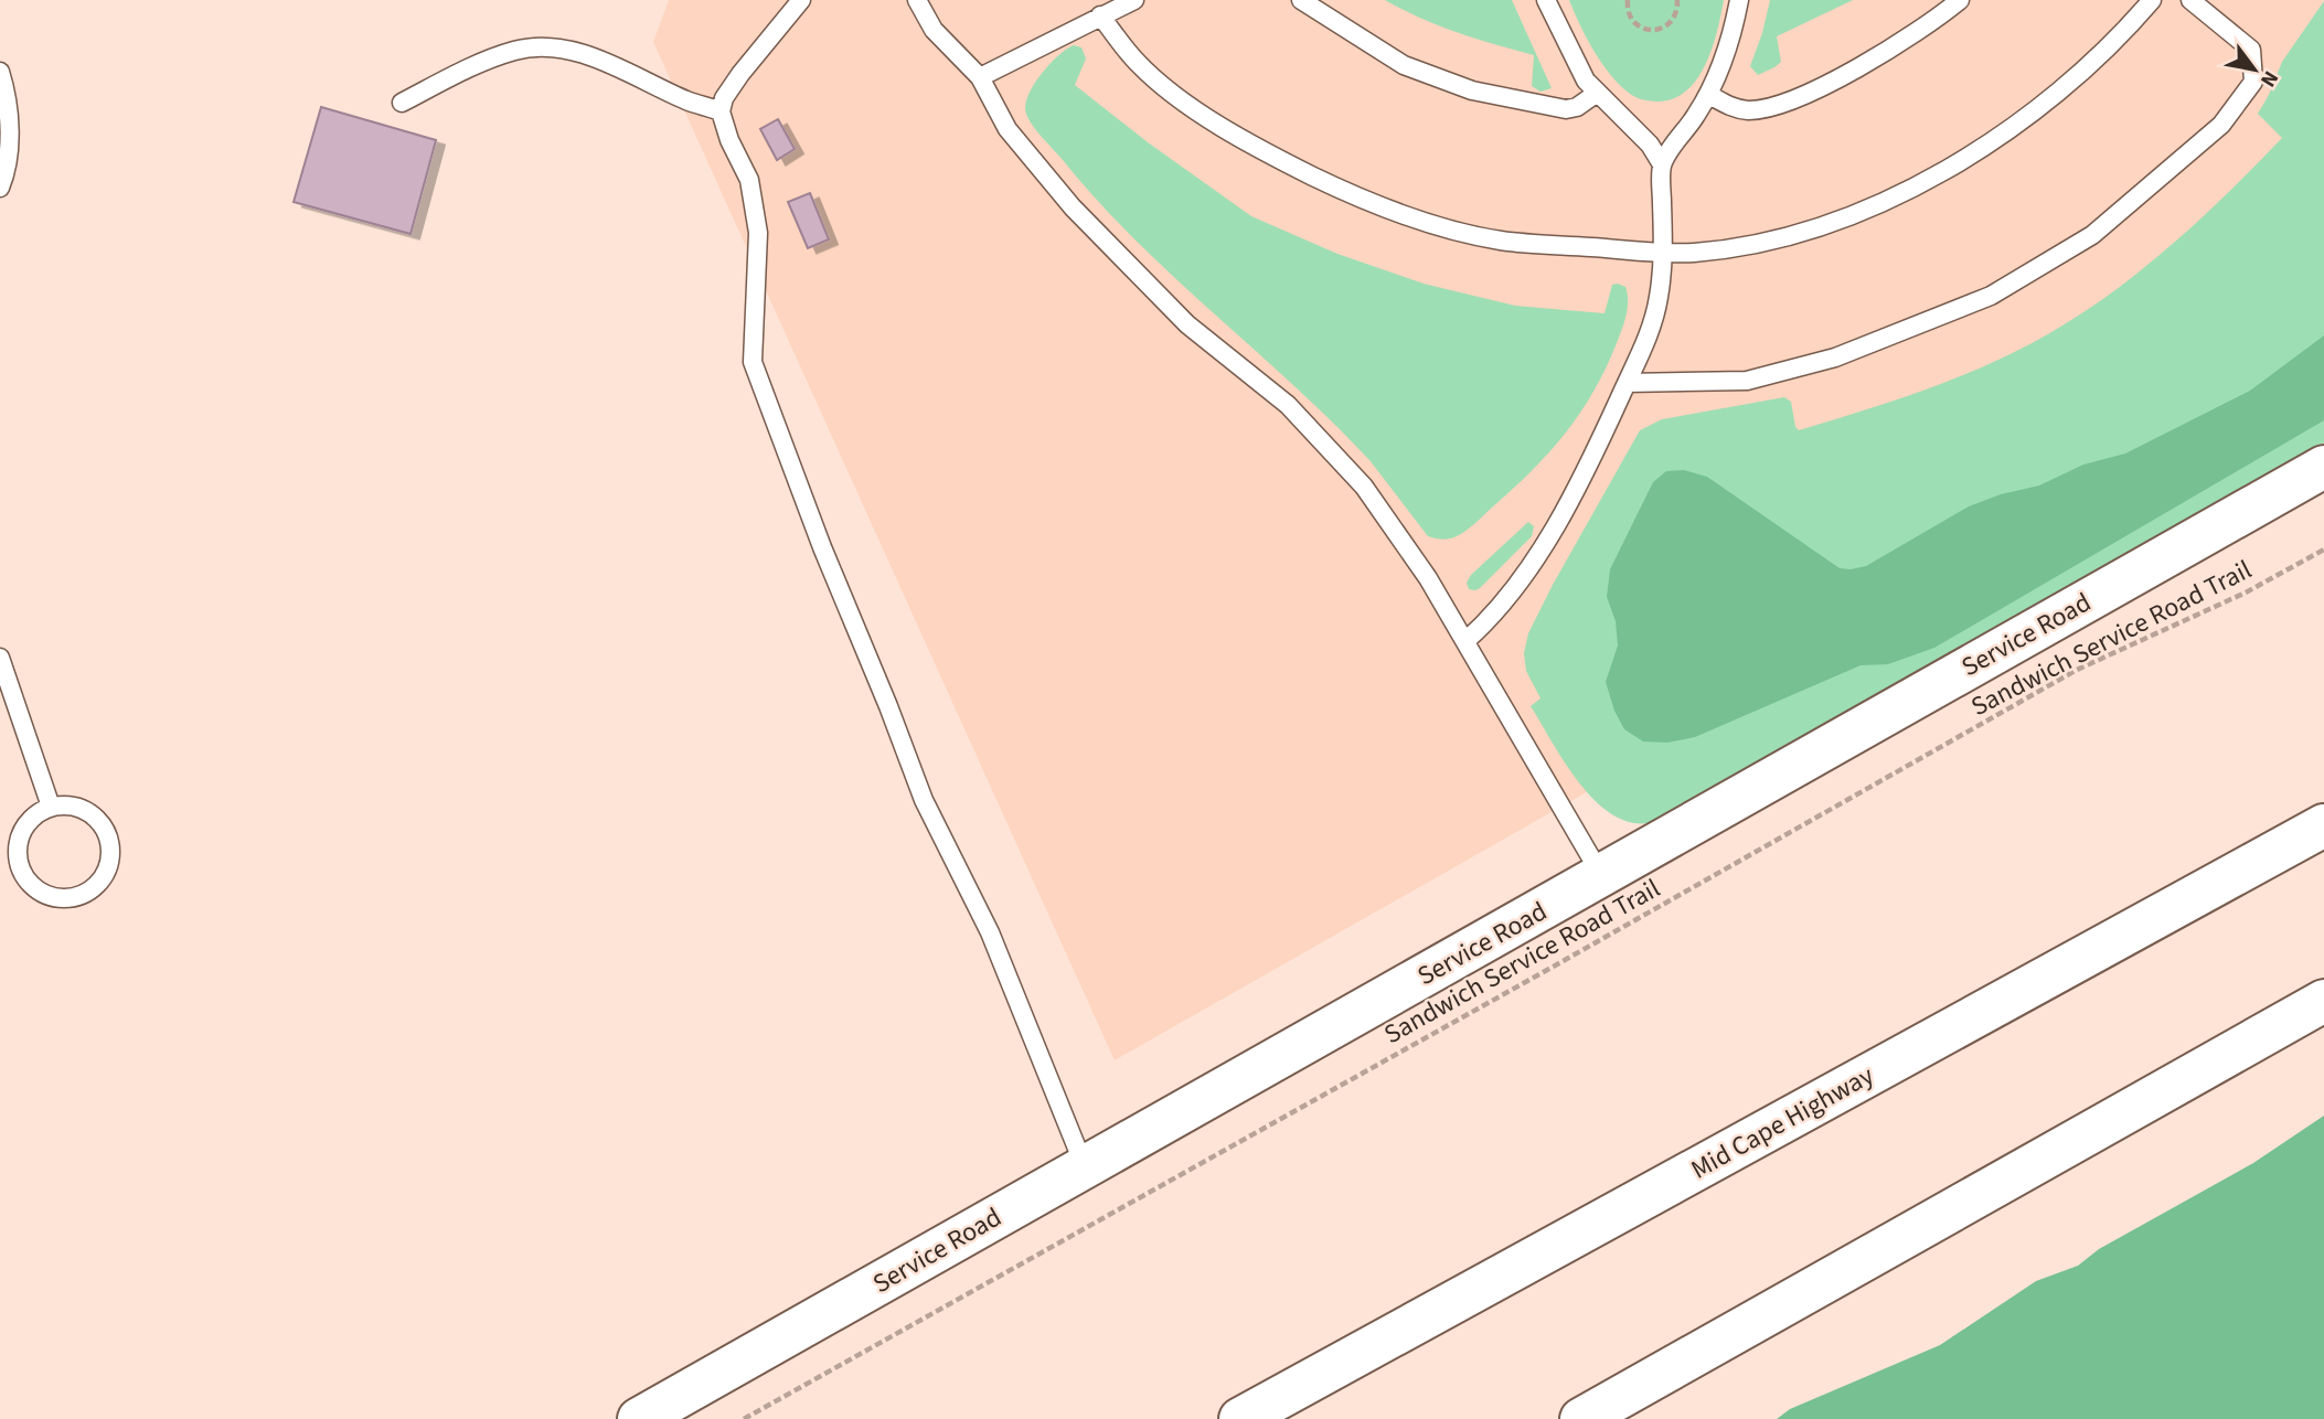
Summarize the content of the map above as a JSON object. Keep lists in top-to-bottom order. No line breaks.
{"streets":{"main road":["Service Road","Mid Cape Highway"],"path":["Sandwich Service Road Trail"]},"north":"bottom right"}
